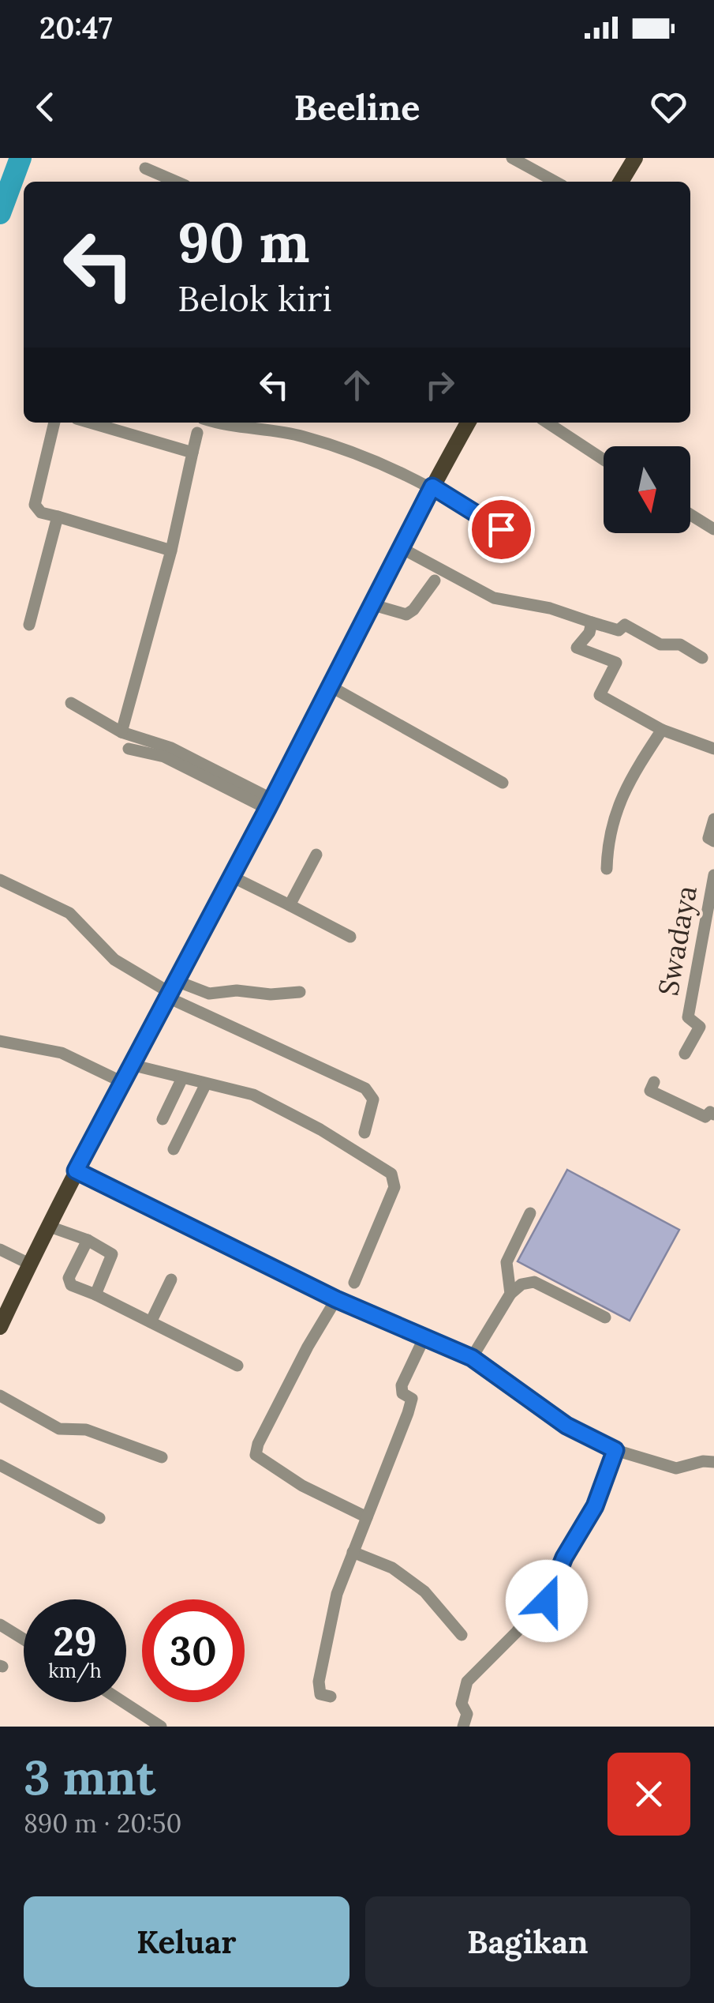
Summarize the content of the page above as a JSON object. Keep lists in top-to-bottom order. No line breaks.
{"streets":{"street":["Swadaya"]},"north":"bottom","page":{"status":"20:47","header":"Beeline","turn":["90 m","Belok kiri"],"speed":"29 km/h","limit":"30","heading":["3 mnt","890 m · 20:50"],"buttons":["Keluar","Bagikan"]}}
